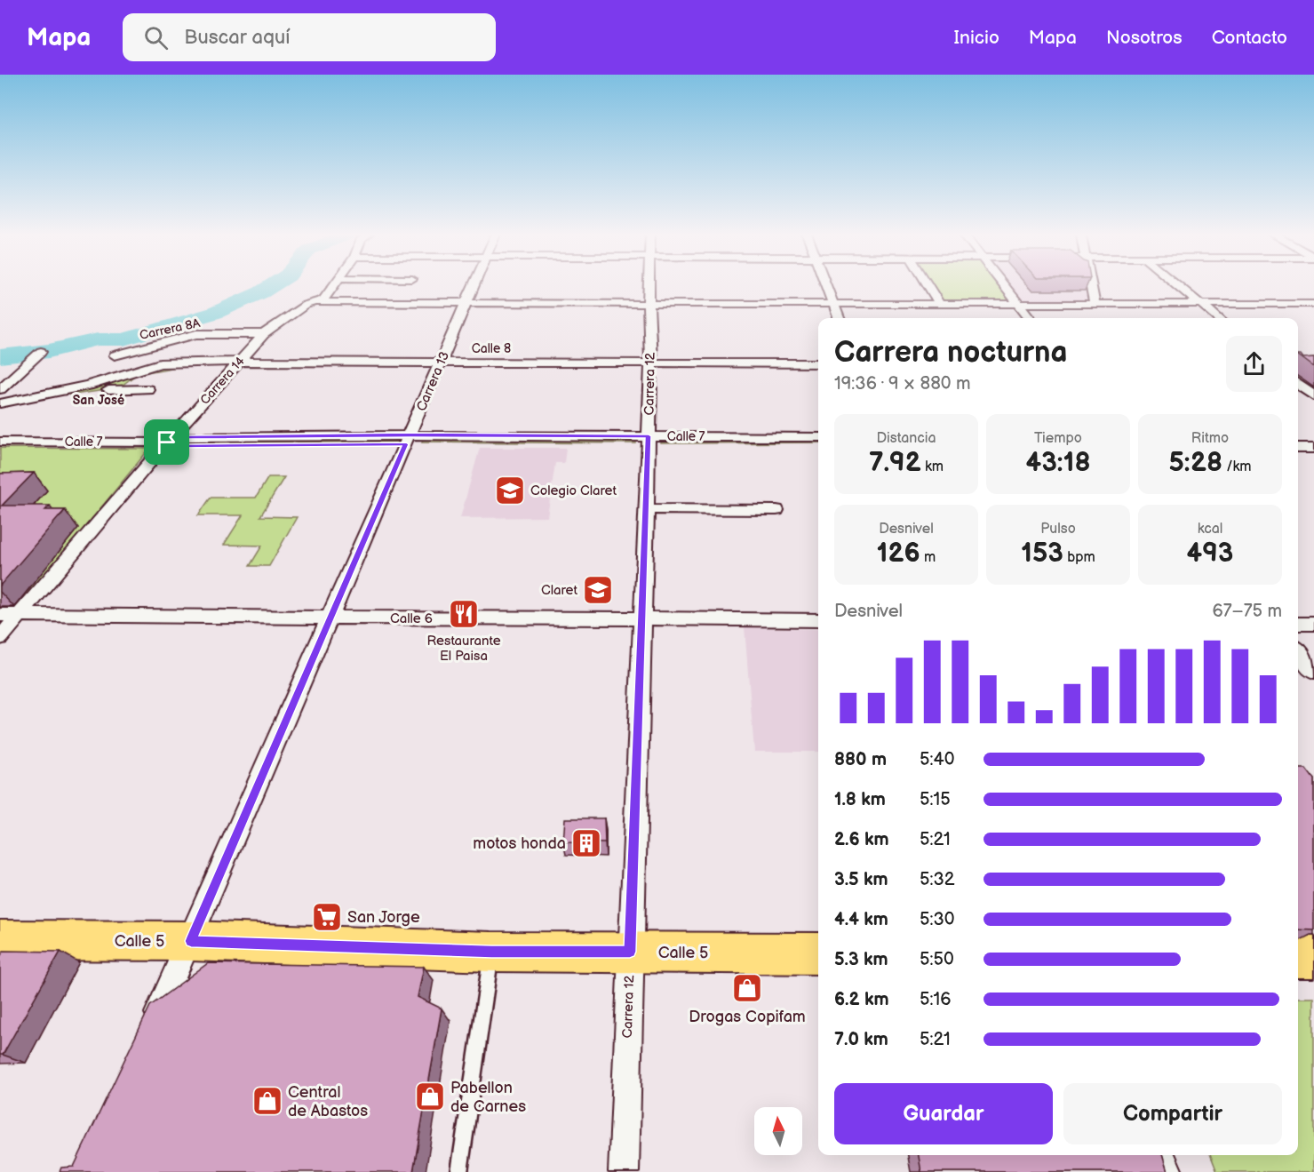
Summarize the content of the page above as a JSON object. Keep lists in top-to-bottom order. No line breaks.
{"streets":{"main road":["Calle 5"],"street":["Carrera 8A","Calle 8","Carrera 14","Carrera 13","Carrera 12","Calle 7","Calle 6"]},"crossings":[["Carrera 8A","Carrera 14"],["Calle 8","Carrera 14"],["Calle 8","Carrera 13"],["Calle 8","Carrera 12"],["Carrera 14","Calle 7"],["Carrera 14","Calle 6"],["Carrera 13","Calle 7"],["Carrera 13","Calle 6"],["Carrera 13","Calle 5"],["Carrera 12","Calle 7"],["Carrera 12","Calle 6"],["Carrera 12","Calle 5"]],"districts":["San José"],"places":{"school or university":["Colegio Claret","Claret"],"restaurant":["Restaurante El Paisa"],"building":["motos honda"],"supermarket":["San Jorge"],"shop":["Drogas Copifam","Pabellon de Carnes","Central de Abastos"]},"north":"top","page":{"header":"Mapa","search":"Buscar aquí","nav":["Inicio","Mapa","Nosotros","Contacto"],"heading":["Carrera nocturna","19:36 · 9 × 880 m"],"stats":[["Distancia","7.92 km"],["Tiempo","43:18"],["Ritmo","5:28 /km"],["Desnivel","126 m"],["Pulso","153 bpm"],["kcal","493"]],"chart":["Desnivel","67–75 m"],"list":[{"name":"880 m","note":"5:40"},{"name":"1.8 km","note":"5:15"},{"name":"2.6 km","note":"5:21"},{"name":"3.5 km","note":"5:32"},{"name":"4.4 km","note":"5:30"},{"name":"5.3 km","note":"5:50"},{"name":"6.2 km","note":"5:16"},{"name":"7.0 km","note":"5:21"}],"buttons":["Guardar","Compartir"]}}
